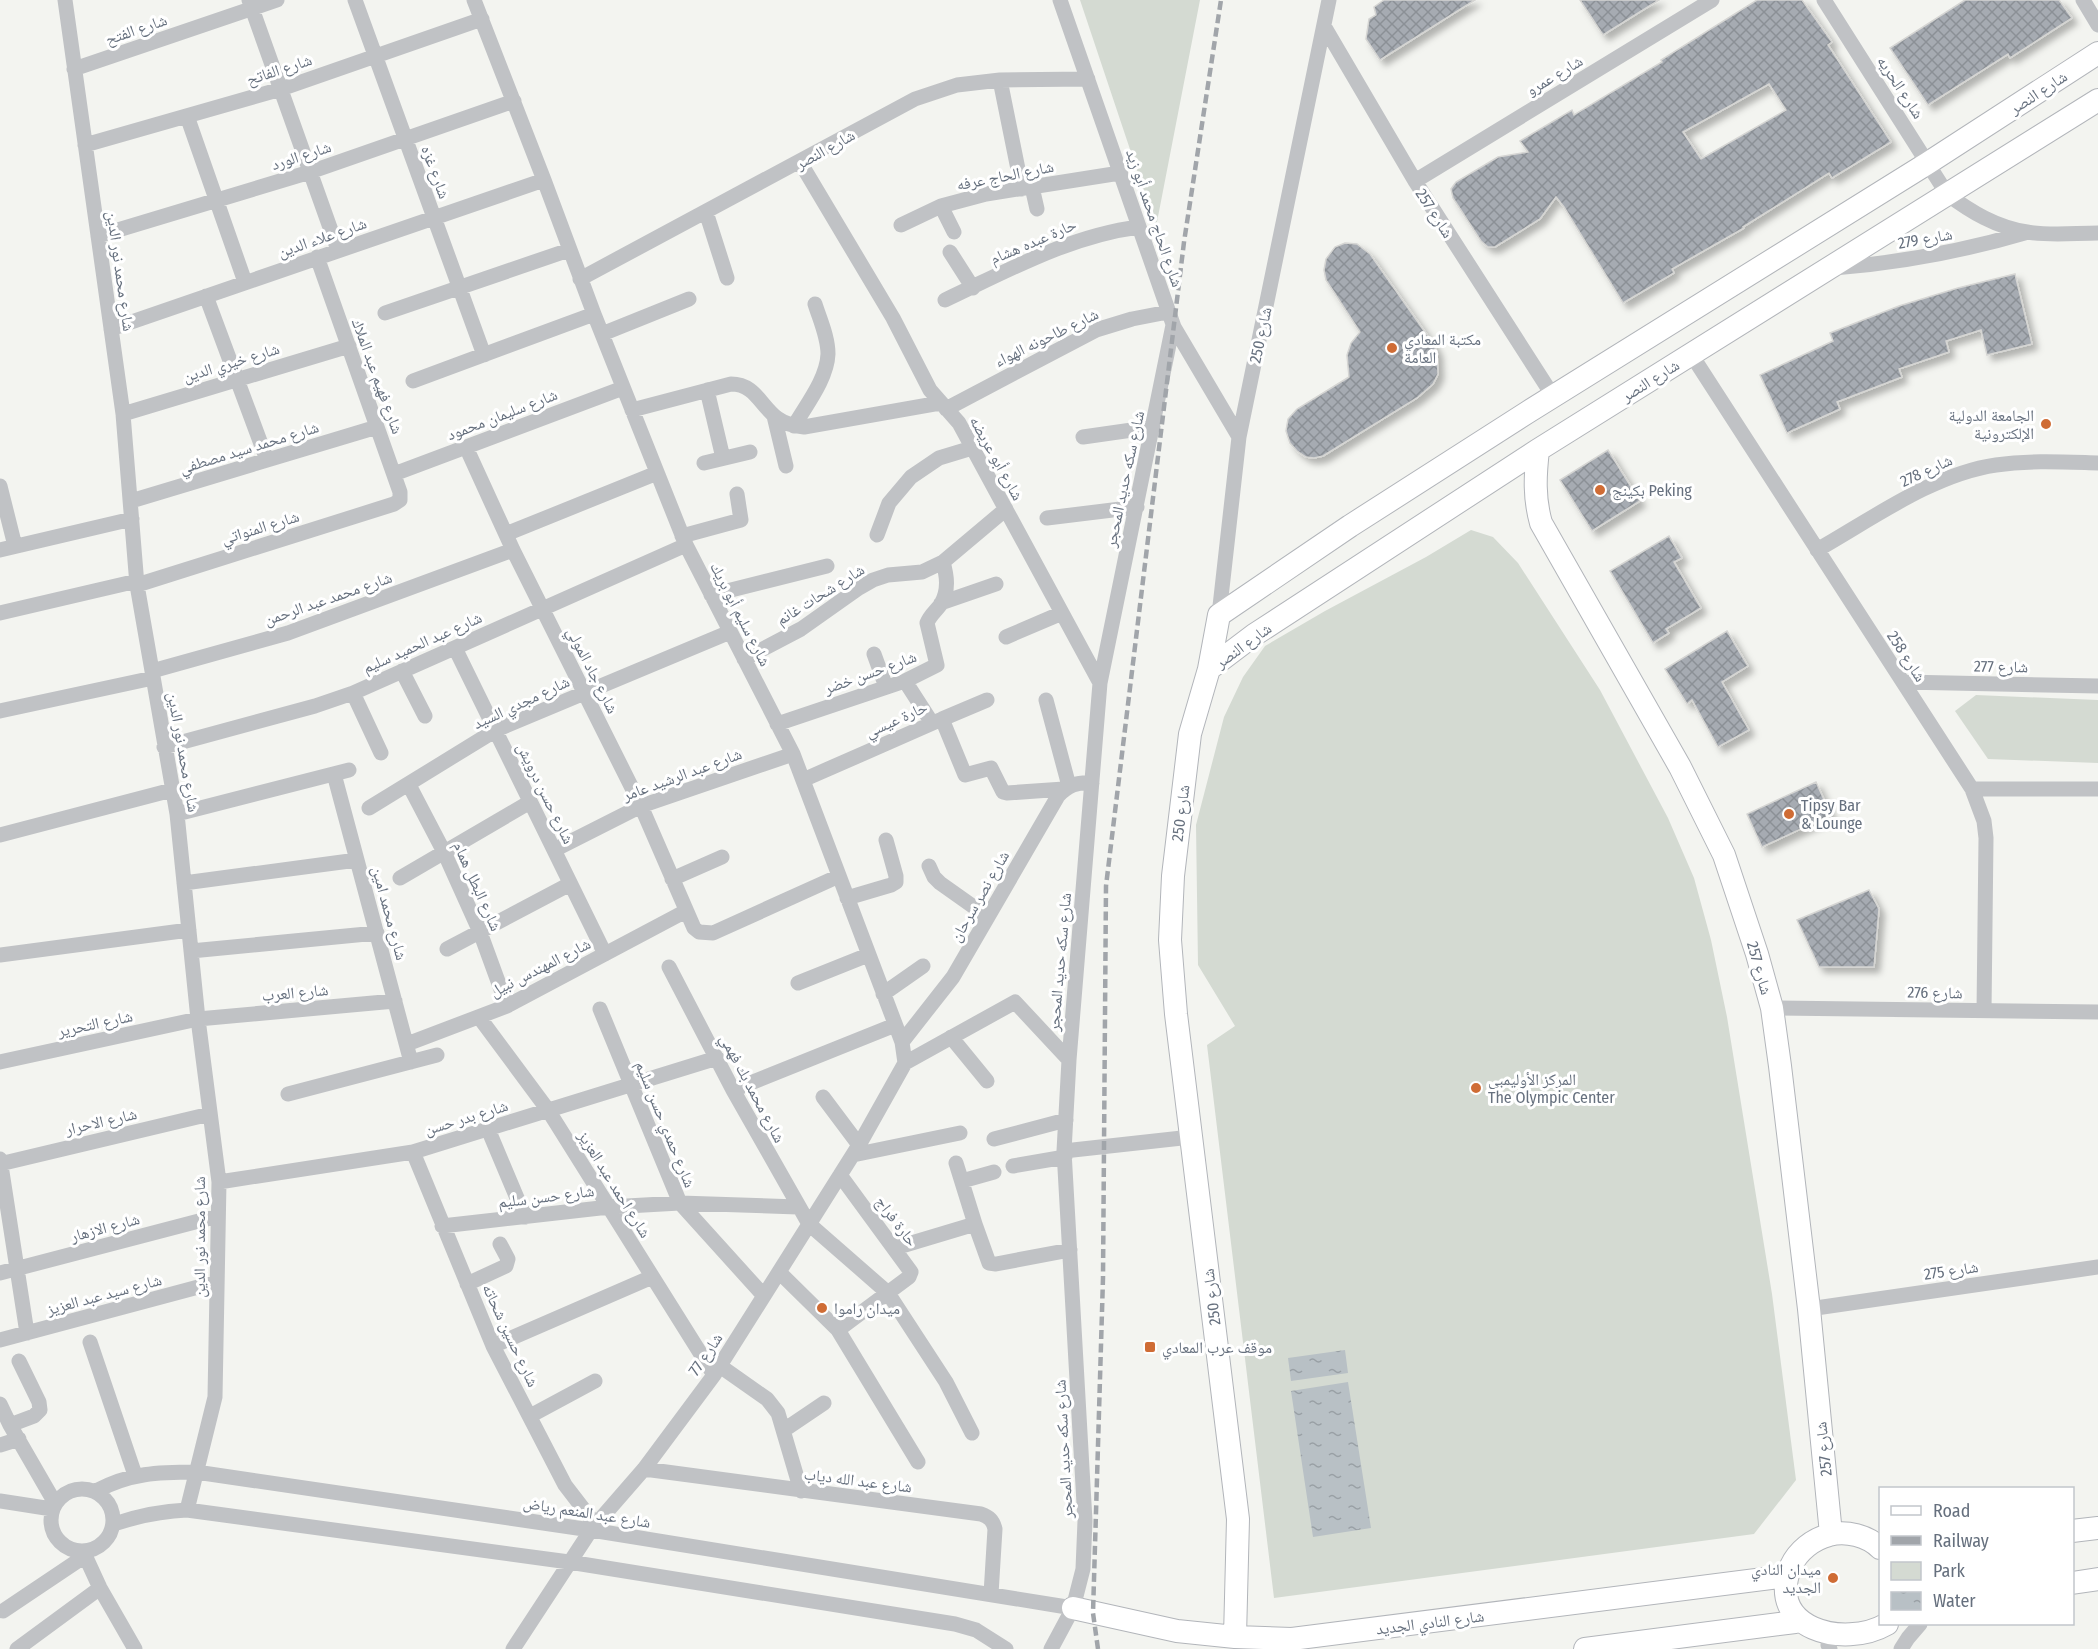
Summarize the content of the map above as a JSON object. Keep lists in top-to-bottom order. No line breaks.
{"streets":{"street":["شارع الفتح","شارع الفاتح","شارع عمرو","شارع الحريه","شارع النصر","شارع الورد","شارع غزه","شارع الحاج عرفه","شارع 257","شارع الحاج محمد أبو زيد","شارع علاء الدين","شارع 279","حارة عبده هشام","شارع محمد نور الدين","شارع 250","شارع طاحونه الهواء","شارع خيري الدين","شارع فهيم عبد الملاك","شارع سليمان محمود","شارع محمد سيد مصطفي","شارع أبو عريضه","شارع 278","شارع سكه حديد المحجر","شارع المنواتي","شارع شحات غانم","شارع محمد عبد الرحمن","شارع سليم أبو بريك","شارع عبد الحميد سليم","شارع 258","شارع 277","شارع جاد المولي","شارع حسن خضر","شارع مجدي السيد","حارة عيسي","شارع عبد الرشيد عامر","شارع حسن درويش","شارع البطل همام","شارع نصر سرحان","شارع محمد امين","شارع المهندس نبيل","شارع العرب","شارع 276","شارع التحرير","شارع محمد بك فهمي","شارع بدر حسن","شارع الاحرار","شارع حمدي حسن سليم","شارع احمد عبد العزيز","شارع حسن سليم","حارة فراج","شارع الازهار","شارع 275","شارع سيد عبد العزيز","شارع حسين شحاته","شارع 77","شارع عبد الله دياب","شارع عبد المنعم رياض","شارع النادي الجديد"]},"crossings":[["شارع الفتح","شارع محمد نور الدين"],["شارع الفاتح","شارع غزه"],["شارع الفاتح","شارع محمد نور الدين"],["شارع الفاتح","شارع سليم أبو بريك"],["شارع عمرو","شارع 257"],["شارع الحريه","شارع النصر"],["شارع الحريه","شارع 279"],["شارع النصر","شارع 257"],["شارع النصر","شارع الحاج محمد أبو زيد"],["شارع النصر","شارع 279"],["شارع النصر","شارع 250"],["شارع النصر","شارع أبو عريضه"],["شارع النصر","شارع سليم أبو بريك"],["شارع النصر","شارع 258"],["شارع الورد","شارع غزه"],["شارع الورد","شارع محمد نور الدين"],["شارع الورد","شارع سليم أبو بريك"],["شارع غزه","شارع علاء الدين"],["شارع الحاج عرفه","شارع الحاج محمد أبو زيد"],["شارع 257","شارع 250"],["شارع 257","شارع 276"],["شارع 257","شارع 275"],["شارع الحاج محمد أبو زيد","حارة عبده هشام"],["شارع الحاج محمد أبو زيد","شارع 250"],["شارع الحاج محمد أبو زيد","شارع طاحونه الهواء"],["شارع الحاج محمد أبو زيد","شارع سكه حديد المحجر"],["شارع علاء الدين","شارع محمد نور الدين"],["شارع علاء الدين","شارع فهيم عبد الملاك"],["شارع علاء الدين","شارع سليم أبو بريك"],["شارع محمد نور الدين","شارع خيري الدين"],["شارع محمد نور الدين","شارع محمد سيد مصطفي"],["شارع محمد نور الدين","شارع المنواتي"],["شارع محمد نور الدين","شارع محمد عبد الرحمن"],["شارع محمد نور الدين","شارع عبد الحميد سليم"],["شارع محمد نور الدين","شارع محمد امين"],["شارع محمد نور الدين","شارع العرب"],["شارع محمد نور الدين","شارع التحرير"],["شارع محمد نور الدين","شارع بدر حسن"],["شارع محمد نور الدين","شارع الاحرار"],["شارع محمد نور الدين","شارع الازهار"],["شارع محمد نور الدين","شارع سيد عبد العزيز"],["شارع محمد نور الدين","شارع عبد المنعم رياض"],["شارع 250","شارع النادي الجديد"],["شارع طاحونه الهواء","شارع أبو عريضه"],["شارع طاحونه الهواء","شارع سكه حديد المحجر"],["شارع خيري الدين","شارع فهيم عبد الملاك"],["شارع فهيم عبد الملاك","شارع سليمان محمود"],["شارع فهيم عبد الملاك","شارع محمد سيد مصطفي"],["شارع فهيم عبد الملاك","شارع المنواتي"],["شارع سليمان محمود","شارع سليم أبو بريك"],["شارع سليمان محمود","شارع جاد المولي"],["شارع أبو عريضه","شارع سكه حديد المحجر"],["شارع أبو عريضه","شارع شحات غانم"],["شارع 278","شارع 258"],["شارع سكه حديد المحجر","شارع عبد المنعم رياض"],["شارع سكه حديد المحجر","شارع النادي الجديد"],["شارع شحات غانم","شارع سليم أبو بريك"],["شارع شحات غانم","شارع حسن خضر"],["شارع محمد عبد الرحمن","شارع جاد المولي"],["شارع سليم أبو بريك","شارع عبد الحميد سليم"],["شارع سليم أبو بريك","شارع جاد المولي"],["شارع سليم أبو بريك","شارع حسن خضر"],["شارع سليم أبو بريك","شارع مجدي السيد"],["شارع سليم أبو بريك","حارة عيسي"],["شارع سليم أبو بريك","شارع عبد الرشيد عامر"],["شارع سليم أبو بريك","شارع نصر سرحان"],["شارع سليم أبو بريك","شارع 77"],["شارع عبد الحميد سليم","شارع جاد المولي"],["شارع عبد الحميد سليم","شارع حسن درويش"],["شارع 258","شارع 277"],["شارع 258","شارع 276"],["شارع جاد المولي","شارع مجدي السيد"],["شارع جاد المولي","شارع عبد الرشيد عامر"],["شارع جاد المولي","شارع المهندس نبيل"],["شارع مجدي السيد","شارع حسن درويش"],["شارع مجدي السيد","شارع البطل همام"],["حارة عيسي","شارع نصر سرحان"],["شارع عبد الرشيد عامر","شارع حسن درويش"],["شارع حسن درويش","شارع المهندس نبيل"],["شارع البطل همام","شارع المهندس نبيل"],["شارع محمد امين","شارع المهندس نبيل"],["شارع محمد امين","شارع العرب"],["شارع المهندس نبيل","شارع احمد عبد العزيز"],["شارع العرب","شارع التحرير"],["شارع محمد بك فهمي","شارع بدر حسن"],["شارع محمد بك فهمي","شارع حسن سليم"],["شارع محمد بك فهمي","حارة فراج"],["شارع محمد بك فهمي","شارع 77"],["شارع بدر حسن","شارع حمدي حسن سليم"],["شارع بدر حسن","شارع احمد عبد العزيز"],["شارع بدر حسن","شارع حسين شحاته"],["شارع حمدي حسن سليم","شارع حسن سليم"],["شارع حمدي حسن سليم","شارع 77"],["شارع احمد عبد العزيز","شارع حسن سليم"],["شارع احمد عبد العزيز","شارع 77"],["شارع حسن سليم","شارع حسين شحاته"],["حارة فراج","شارع 77"],["شارع حسين شحاته","شارع 77"],["شارع حسين شحاته","شارع عبد المنعم رياض"],["شارع 77","شارع عبد الله دياب"],["شارع 77","شارع عبد المنعم رياض"],["شارع عبد الله دياب","شارع عبد المنعم رياض"],["شارع عبد المنعم رياض","شارع النادي الجديد"]],"places":{"other":["مكتبة المعادي العامة","الجامعة الدولية الإلكترونية","بكينج Peking","Tipsy Bar & Lounge","المركز الأوليمبى The Olympic Center","ميدان راموا","ميدان النادي الجديد"],"transit":["موقف عرب المعادي"]},"legend":["Road","Railway","Park","Water"]}
